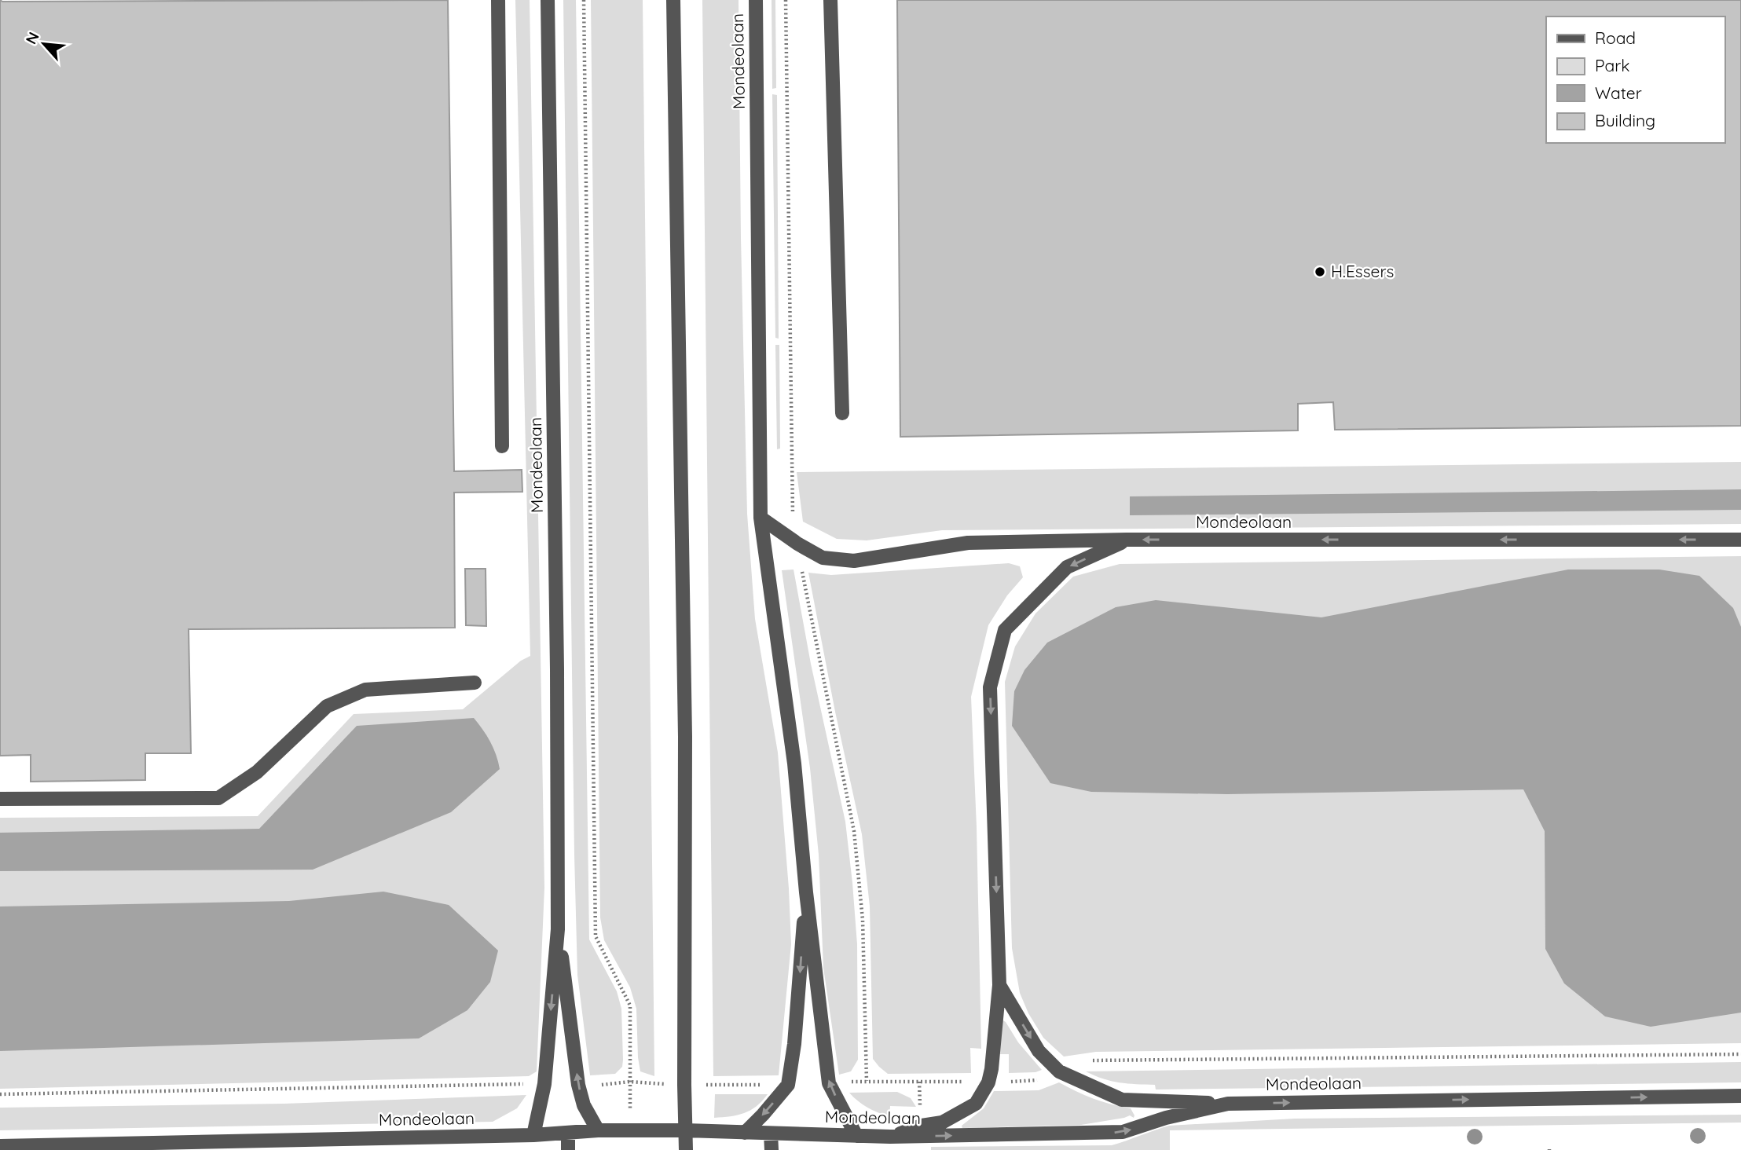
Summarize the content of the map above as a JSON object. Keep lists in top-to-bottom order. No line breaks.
{"streets":{"street":["Mondeolaan"]},"places":["H.Essers"],"legend":["Road","Park","Water","Building"],"north":"top left"}
